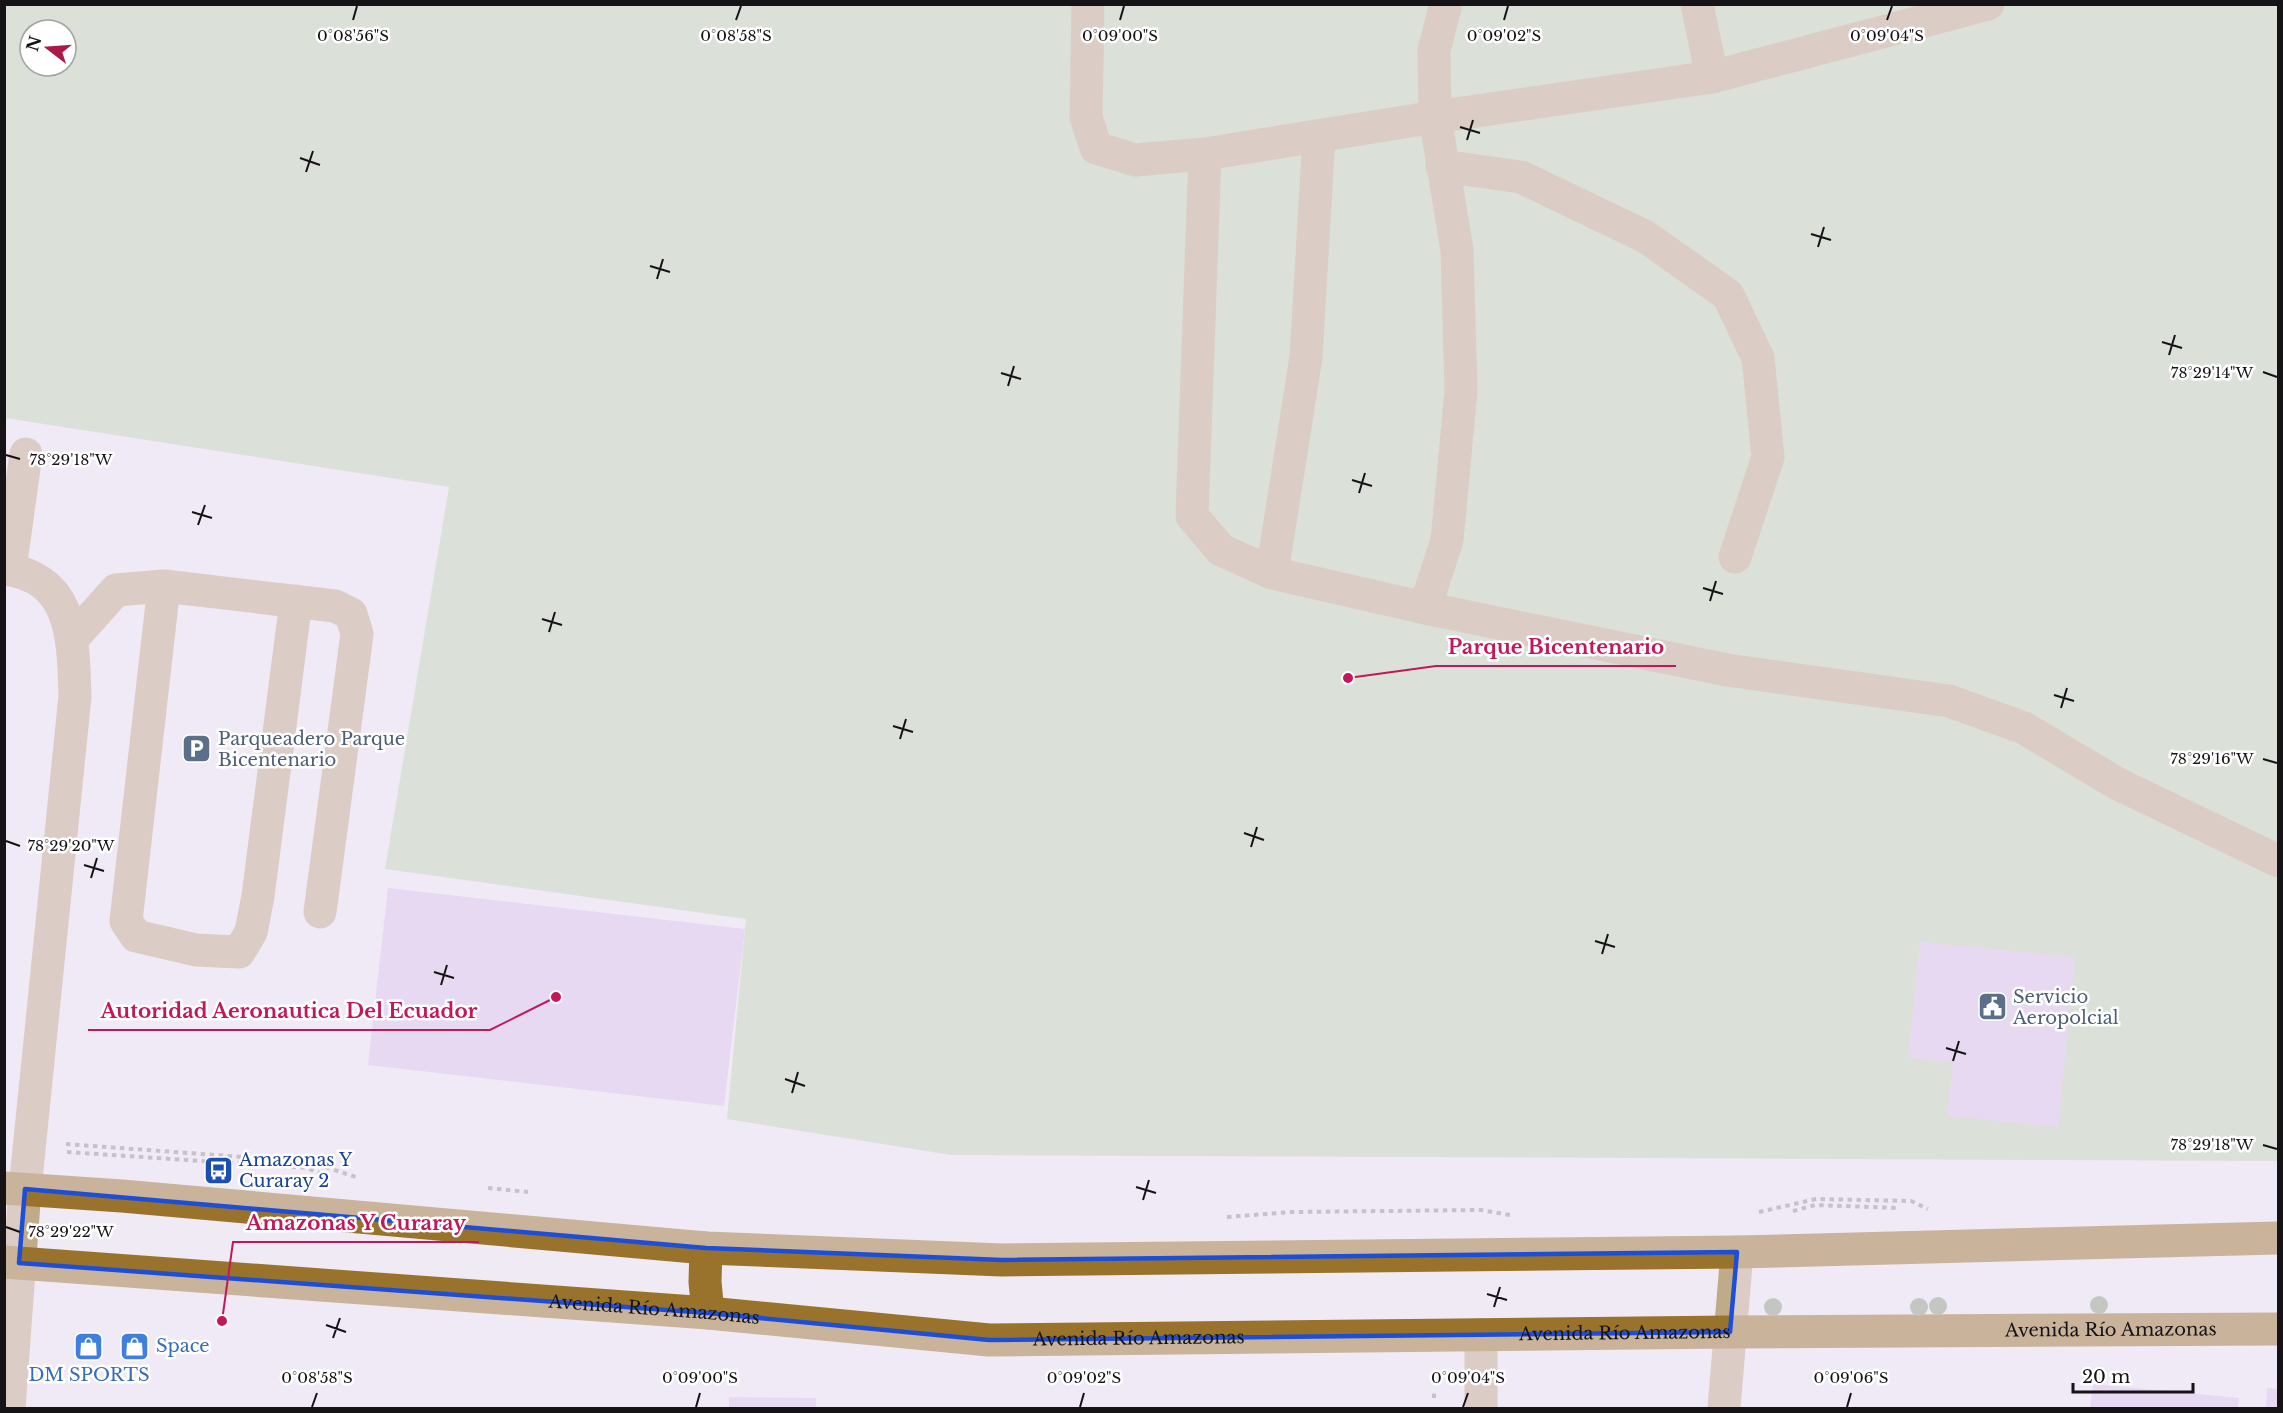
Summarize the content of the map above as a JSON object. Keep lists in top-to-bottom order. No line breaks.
{"streets":{"main road":["Avenida Río Amazonas"]},"places":{"other":["Parque Bicentenario","Autoridad Aeronautica Del Ecuador","Amazonas Y Curaray"],"parking":["Parqueadero Parque Bicentenario"],"public building":["Servicio Aeropolcial"],"bus stop":["Amazonas Y Curaray 2"],"shop":["DM SPORTS","Space"]},"scale_bar":"20 m","north":"left","coordinates":["0°08'56\"S","0°08'58\"S","0°09'00\"S","0°09'02\"S","0°09'04\"S","78°29'14\"W","78°29'18\"W","78°29'16\"W","78°29'20\"W","78°29'22\"W","0°09'06\"S"]}
